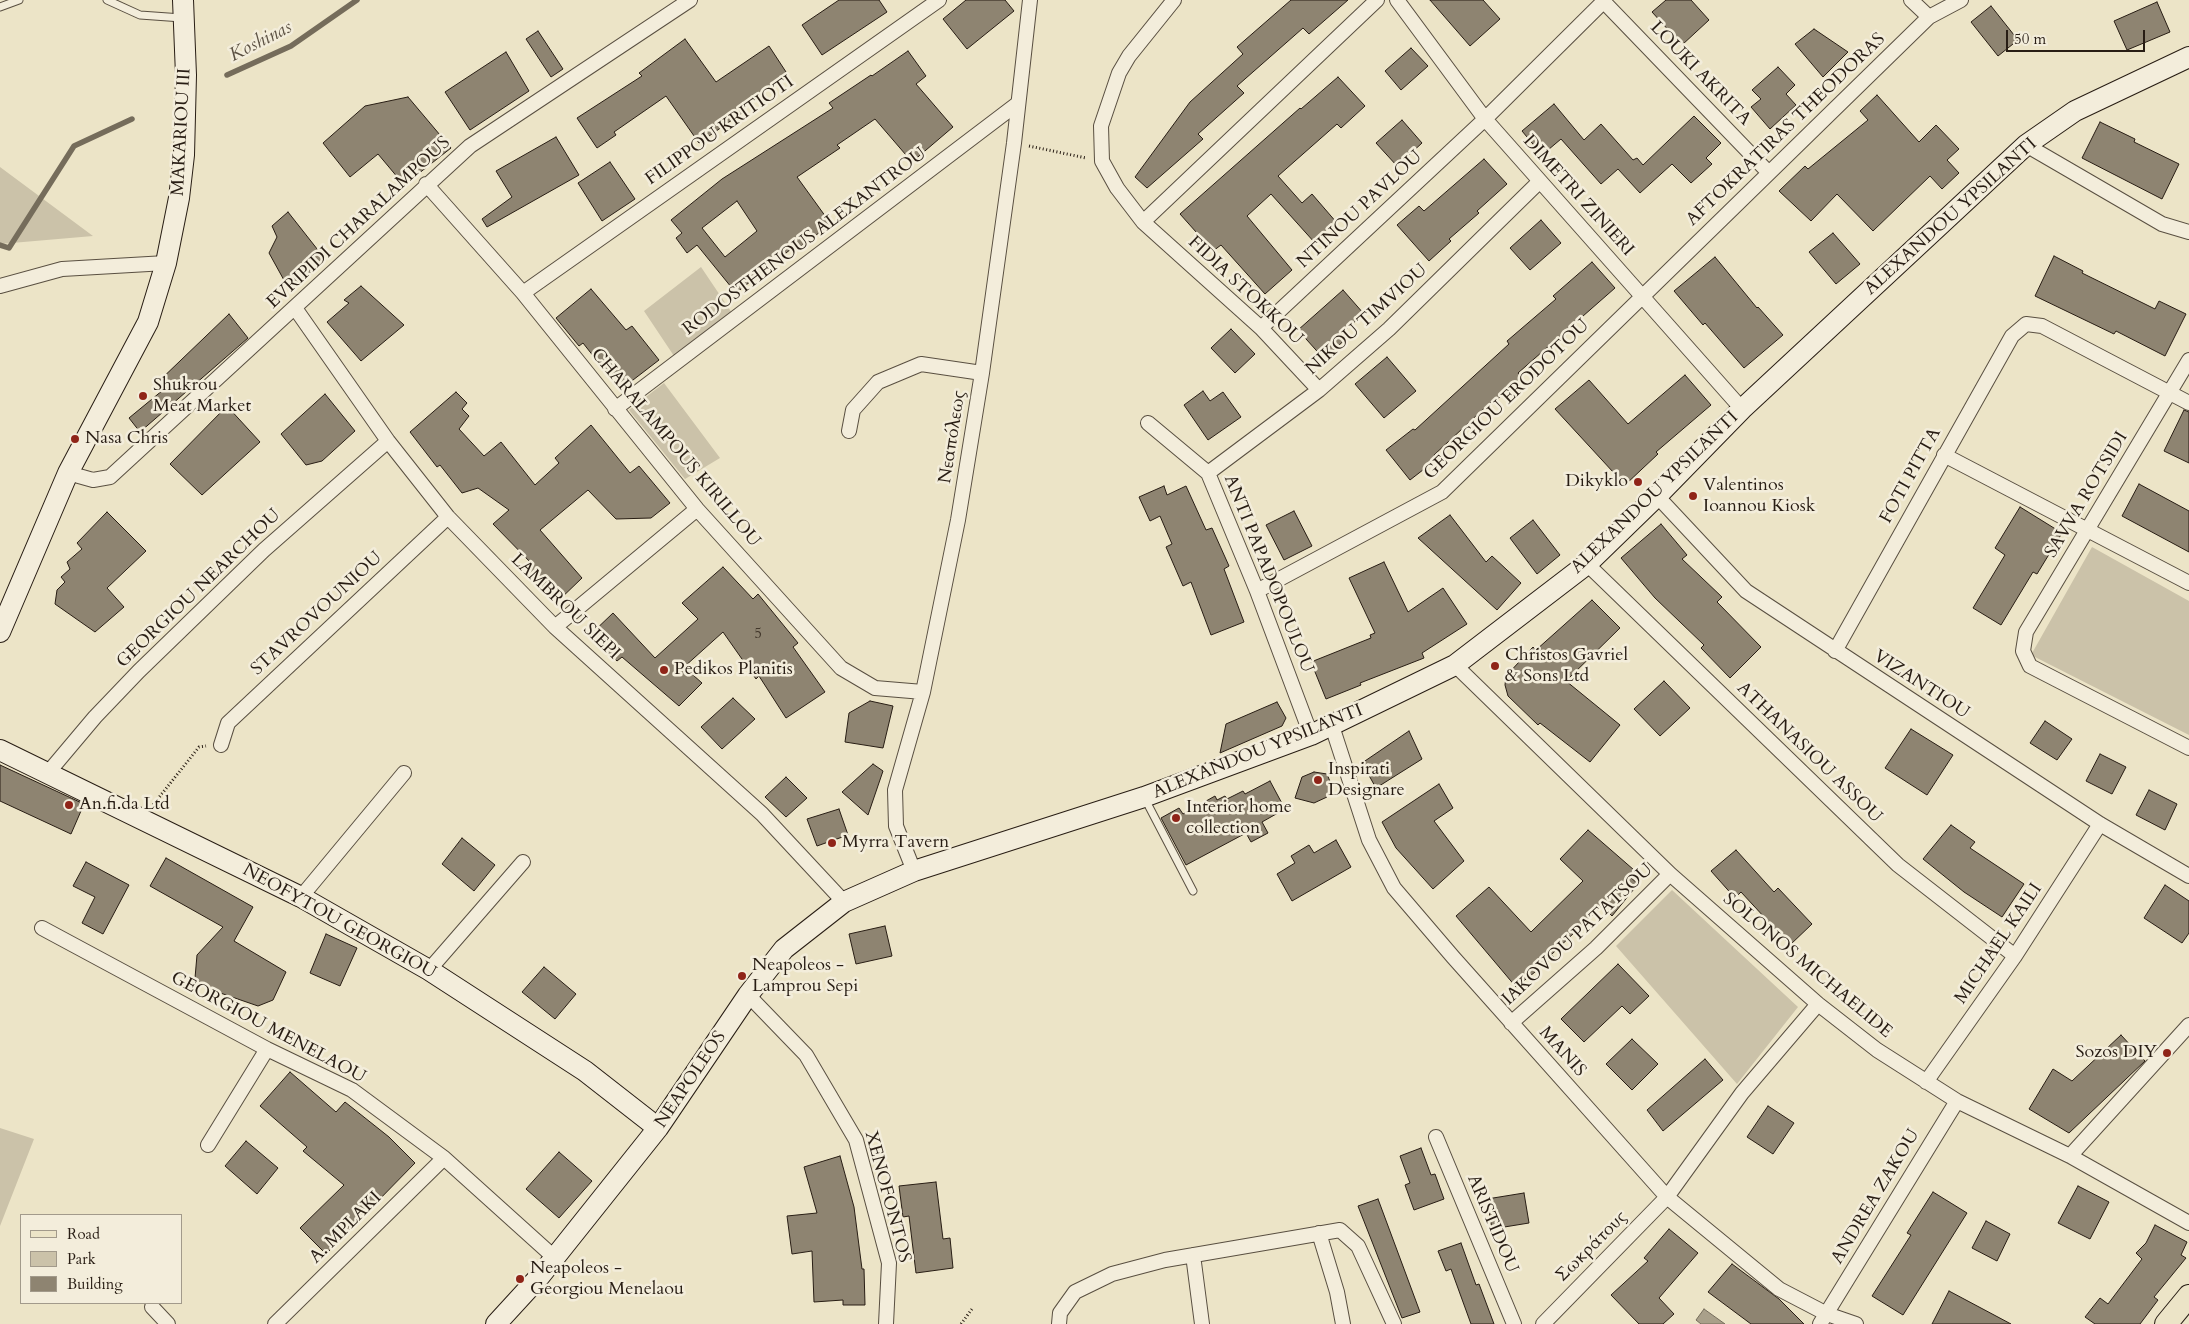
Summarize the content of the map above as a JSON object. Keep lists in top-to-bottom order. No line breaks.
{"streets":{"main road":["MAKARIOU III","ALEXANDOU YPSILANTI","NEOFYTOU GEORGIOU","NEAPOLEOS"],"street":["LOUKI AKRITA","AFTOKRATIRAS THEODORAS","FILIPPOU KRITIOTI","DIMETRI ZINIERI","NTINOU PAVLOU","EVRIPIDI CHARALAMPOUS","RODOSTHENOUS ALEXANTROU","FIDIA STOKKOU","NIKOU TIMVIOU","GEORGIOU ERODOTOU","Νεαπόλεως","CHARALAMPOUS KIRILLOU","FOTI PITTA","SAVVA ROTSIDI","ANTI PAPADOPOULOU","GEORGIOU NEARCHOU","LAMBROU SIEPI","STAVROVOUNIOU","VIZANTIOU","ATHANASIOU ASSOU","IAKOVOU PATATSOU","MICHAEL KAILI","SOLONOS MICHAELIDE","GEORGIOU MENELAOU","MANIS","XENOFONTOS","ANDREA ZAKOU","ARISTIDOU","A. MPLAKI","Σωκράτους"]},"crossings":[["LOUKI AKRITA","AFTOKRATIRAS THEODORAS"],["LOUKI AKRITA","NTINOU PAVLOU"],["AFTOKRATIRAS THEODORAS","DIMETRI ZINIERI"],["AFTOKRATIRAS THEODORAS","GEORGIOU ERODOTOU"],["FILIPPOU KRITIOTI","CHARALAMPOUS KIRILLOU"],["MAKARIOU III","EVRIPIDI CHARALAMPOUS"],["DIMETRI ZINIERI","NTINOU PAVLOU"],["DIMETRI ZINIERI","ALEXANDOU YPSILANTI"],["DIMETRI ZINIERI","NIKOU TIMVIOU"],["DIMETRI ZINIERI","GEORGIOU ERODOTOU"],["NTINOU PAVLOU","FIDIA STOKKOU"],["ALEXANDOU YPSILANTI","Νεαπόλεως"],["ALEXANDOU YPSILANTI","ANTI PAPADOPOULOU"],["ALEXANDOU YPSILANTI","VIZANTIOU"],["ALEXANDOU YPSILANTI","ATHANASIOU ASSOU"],["ALEXANDOU YPSILANTI","SOLONOS MICHAELIDE"],["ALEXANDOU YPSILANTI","MANIS"],["ALEXANDOU YPSILANTI","NEAPOLEOS"],["EVRIPIDI CHARALAMPOUS","CHARALAMPOUS KIRILLOU"],["EVRIPIDI CHARALAMPOUS","LAMBROU SIEPI"],["RODOSTHENOUS ALEXANTROU","Νεαπόλεως"],["RODOSTHENOUS ALEXANTROU","CHARALAMPOUS KIRILLOU"],["FIDIA STOKKOU","NIKOU TIMVIOU"],["NIKOU TIMVIOU","ANTI PAPADOPOULOU"],["GEORGIOU ERODOTOU","ANTI PAPADOPOULOU"],["Νεαπόλεως","CHARALAMPOUS KIRILLOU"],["Νεαπόλεως","NEAPOLEOS"],["FOTI PITTA","SAVVA ROTSIDI"],["FOTI PITTA","VIZANTIOU"],["GEORGIOU NEARCHOU","LAMBROU SIEPI"],["GEORGIOU NEARCHOU","NEOFYTOU GEORGIOU"],["LAMBROU SIEPI","STAVROVOUNIOU"],["LAMBROU SIEPI","NEAPOLEOS"],["VIZANTIOU","MICHAEL KAILI"],["ATHANASIOU ASSOU","MICHAEL KAILI"],["NEOFYTOU GEORGIOU","NEAPOLEOS"],["IAKOVOU PATATSOU","SOLONOS MICHAELIDE"],["IAKOVOU PATATSOU","MANIS"],["MICHAEL KAILI","SOLONOS MICHAELIDE"],["SOLONOS MICHAELIDE","ANDREA ZAKOU"],["SOLONOS MICHAELIDE","Σωκράτους"],["GEORGIOU MENELAOU","NEAPOLEOS"],["GEORGIOU MENELAOU","A. MPLAKI"],["MANIS","ANDREA ZAKOU"],["MANIS","Σωκράτους"],["NEAPOLEOS","XENOFONTOS"]],"water":["Koshinas"],"places":["Shukrou Meat Market","Nasa Chris","Dikyklo","Valentinos Ioannou Kiosk","Christos Gavriel & Sons Ltd","Pedikos Planitis","Inspirati Designare","An.fi.da Ltd","Interior home collection","Myrra Tavern","Neapoleos - Lamprou Sepi","Sozos DIY","Neapoleos - Georgiou Menelaou"],"house_numbers":["5"],"legend":["Road","Park","Building"],"scale_bar":"50 m"}
